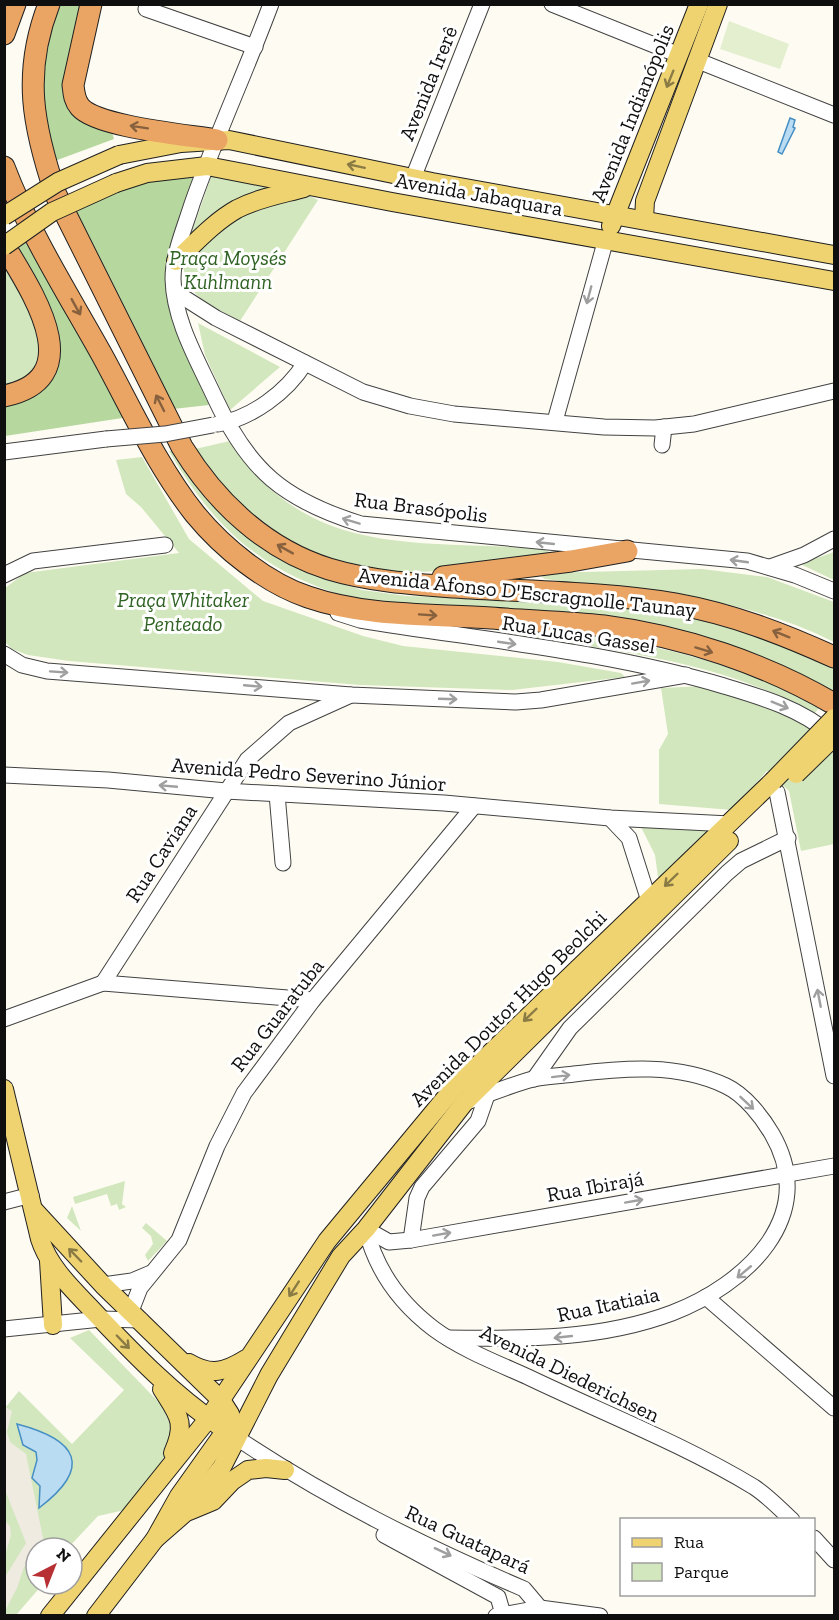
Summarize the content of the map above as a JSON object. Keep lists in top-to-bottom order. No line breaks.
{"streets":{"highway":["Avenida Afonso D'Escragnolle Taunay"],"main road":["Avenida Indianópolis","Avenida Jabaquara","Avenida Doutor Hugo Beolchi","Rua Guatapará"],"street":["Avenida Irerê","Rua Brasópolis","Rua Lucas Gassel","Avenida Pedro Severino Júnior","Rua Caviana","Rua Guaratuba","Rua Ibirajá","Rua Itatiaia","Avenida Diederichsen"]},"crossings":[["Avenida Irerê","Avenida Jabaquara"],["Avenida Indianópolis","Avenida Jabaquara"],["Avenida Jabaquara","Rua Brasópolis"],["Avenida Afonso D'Escragnolle Taunay","Rua Lucas Gassel"],["Rua Lucas Gassel","Avenida Doutor Hugo Beolchi"],["Avenida Pedro Severino Júnior","Rua Caviana"],["Avenida Pedro Severino Júnior","Avenida Doutor Hugo Beolchi"],["Avenida Pedro Severino Júnior","Rua Guaratuba"],["Avenida Doutor Hugo Beolchi","Rua Ibirajá"],["Avenida Doutor Hugo Beolchi","Rua Itatiaia"],["Avenida Doutor Hugo Beolchi","Avenida Diederichsen"],["Avenida Doutor Hugo Beolchi","Rua Guatapará"],["Rua Ibirajá","Rua Itatiaia"],["Rua Ibirajá","Avenida Diederichsen"],["Rua Itatiaia","Avenida Diederichsen"]],"one_way":["Rua Ibirajá"],"parks":["Praça Moysés Kuhlmann","Praça Whitaker Penteado"],"legend":["Rua","Parque"],"north":"top right"}
